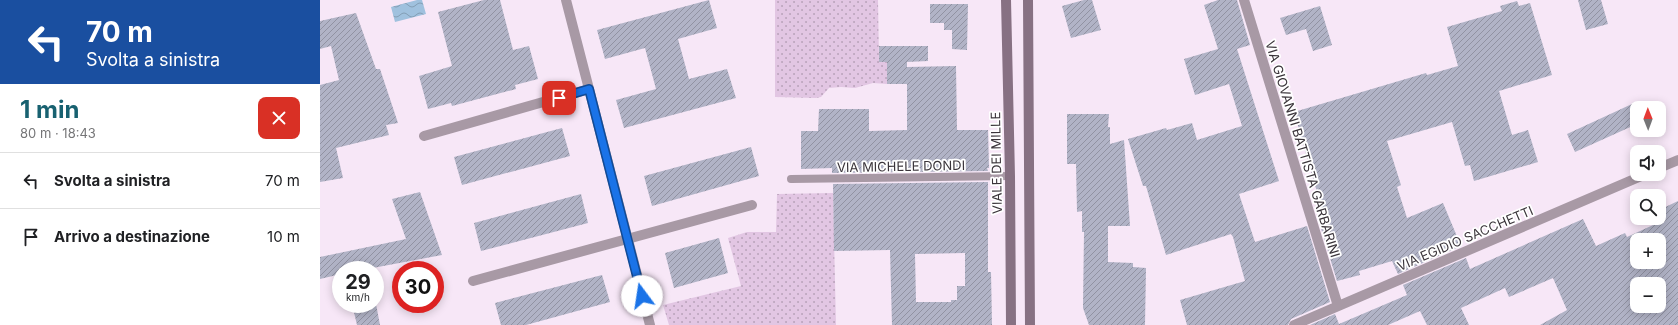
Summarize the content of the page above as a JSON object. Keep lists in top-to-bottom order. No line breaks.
{"streets":{"main road":["VIALE DEI MILLE"],"street":["VIA GIOVANNI BATTISTA GARBARINI","VIA EGIDIO SACCHETTI"],"lane":["VIA MICHELE DONDI"]},"crossings":[["VIA GIOVANNI BATTISTA GARBARINI","VIA EGIDIO SACCHETTI"],["VIALE DEI MILLE","VIA MICHELE DONDI"]],"north":"top","page":{"turn":["70 m","Svolta a sinistra"],"heading":["1 min","80 m · 18:43"],"map_buttons":["+","−"],"list":[{"name":"Svolta a sinistra","value":"70 m"},{"name":"Arrivo a destinazione","value":"10 m"}],"speed":"29 km/h","limit":"30"}}
